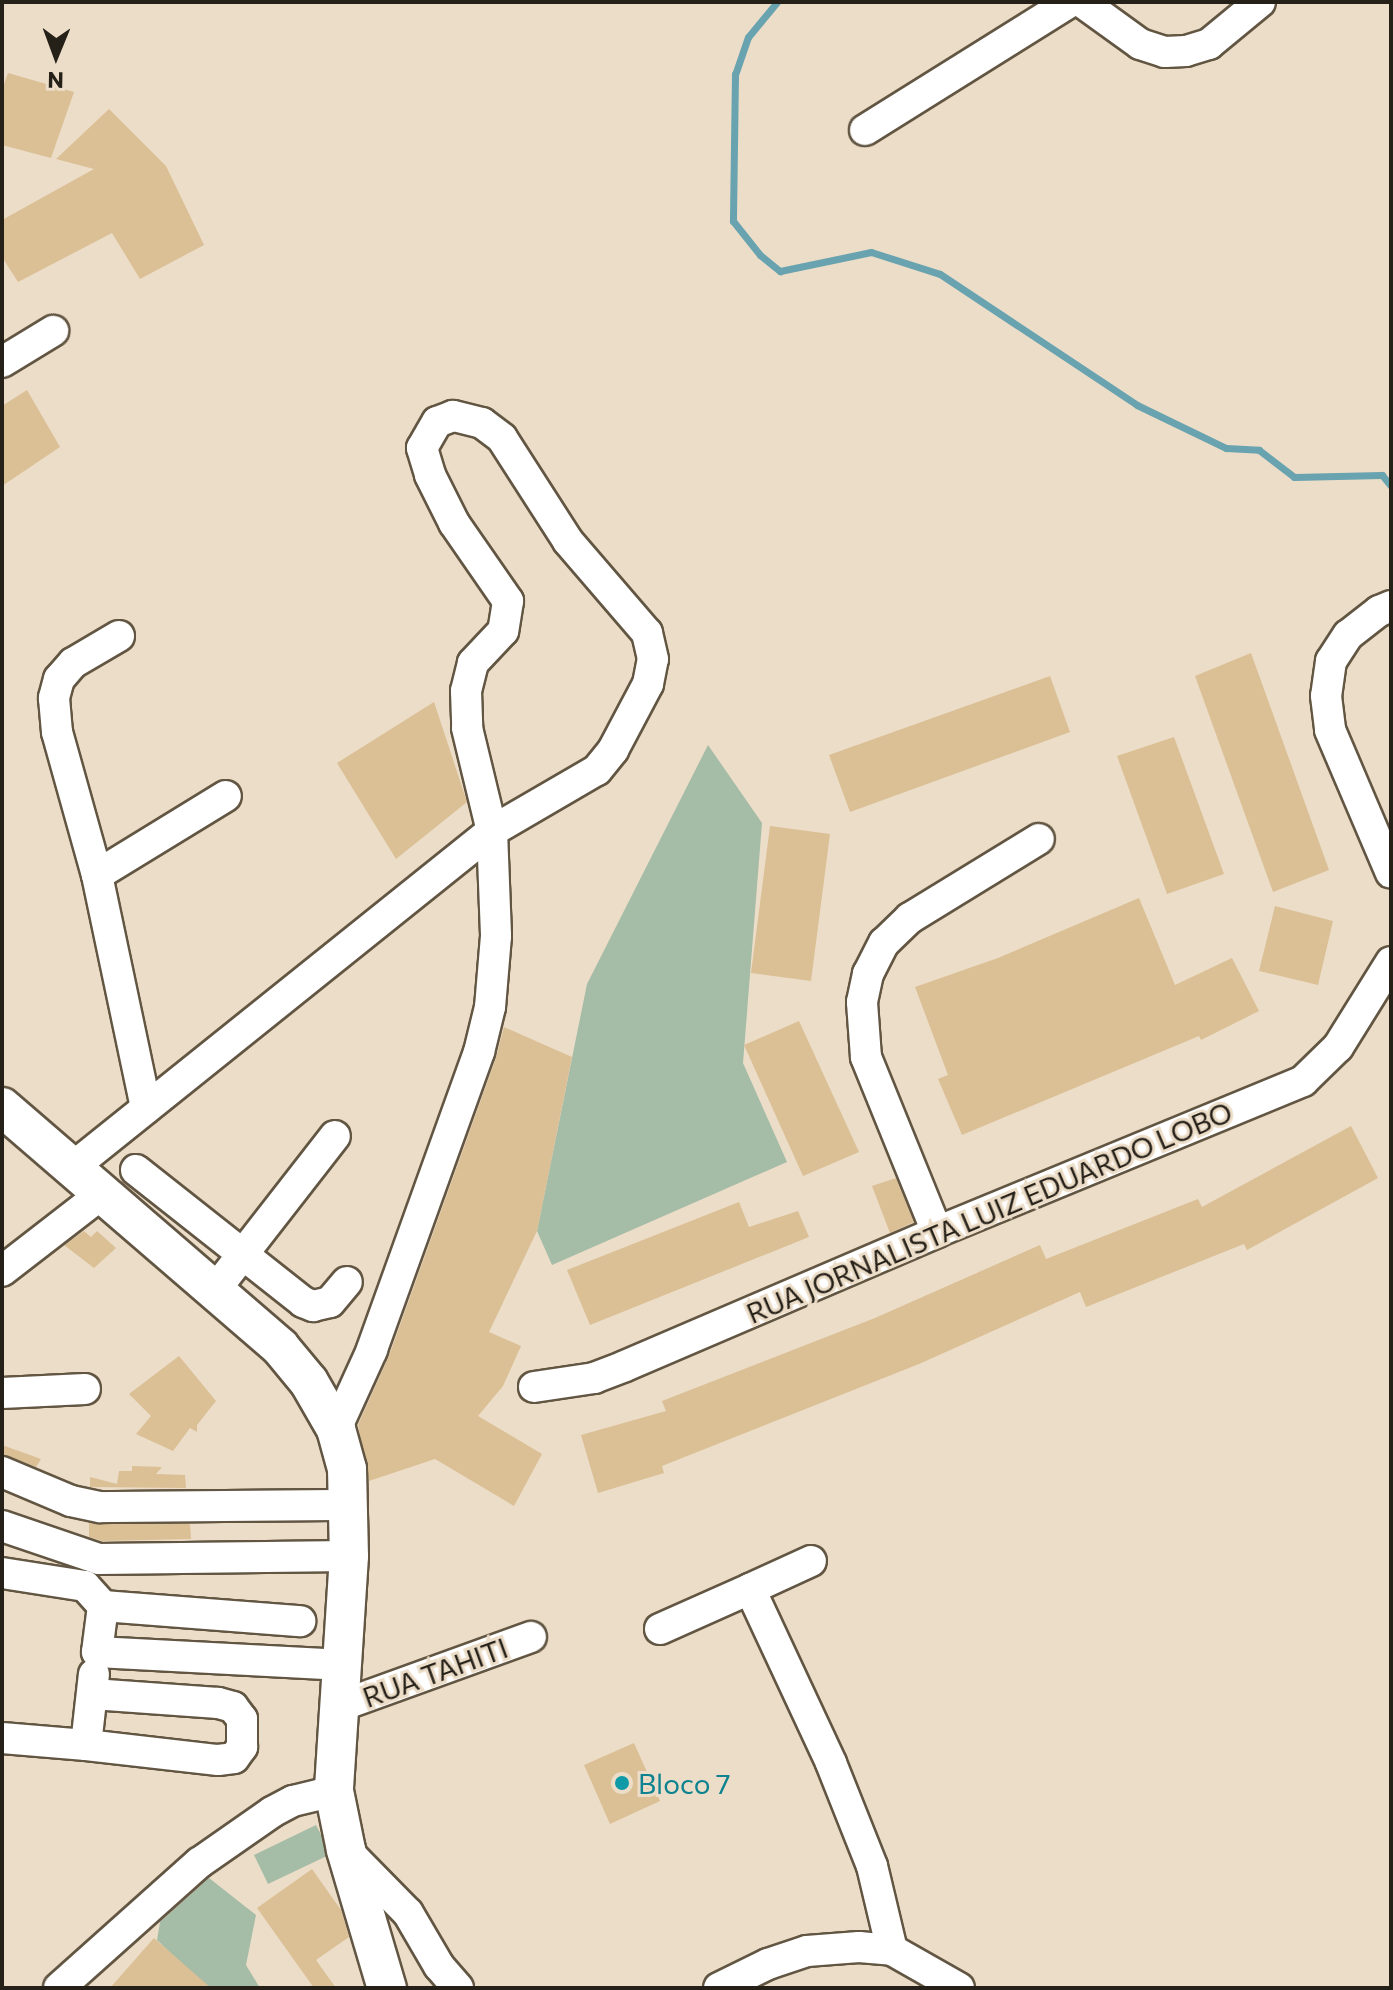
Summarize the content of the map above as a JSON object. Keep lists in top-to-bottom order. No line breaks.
{"streets":{"street":["RUA JORNALISTA LUIZ EDUARDO LOBO","RUA TAHITI"]},"places":["Bloco 7"],"north":"bottom"}
